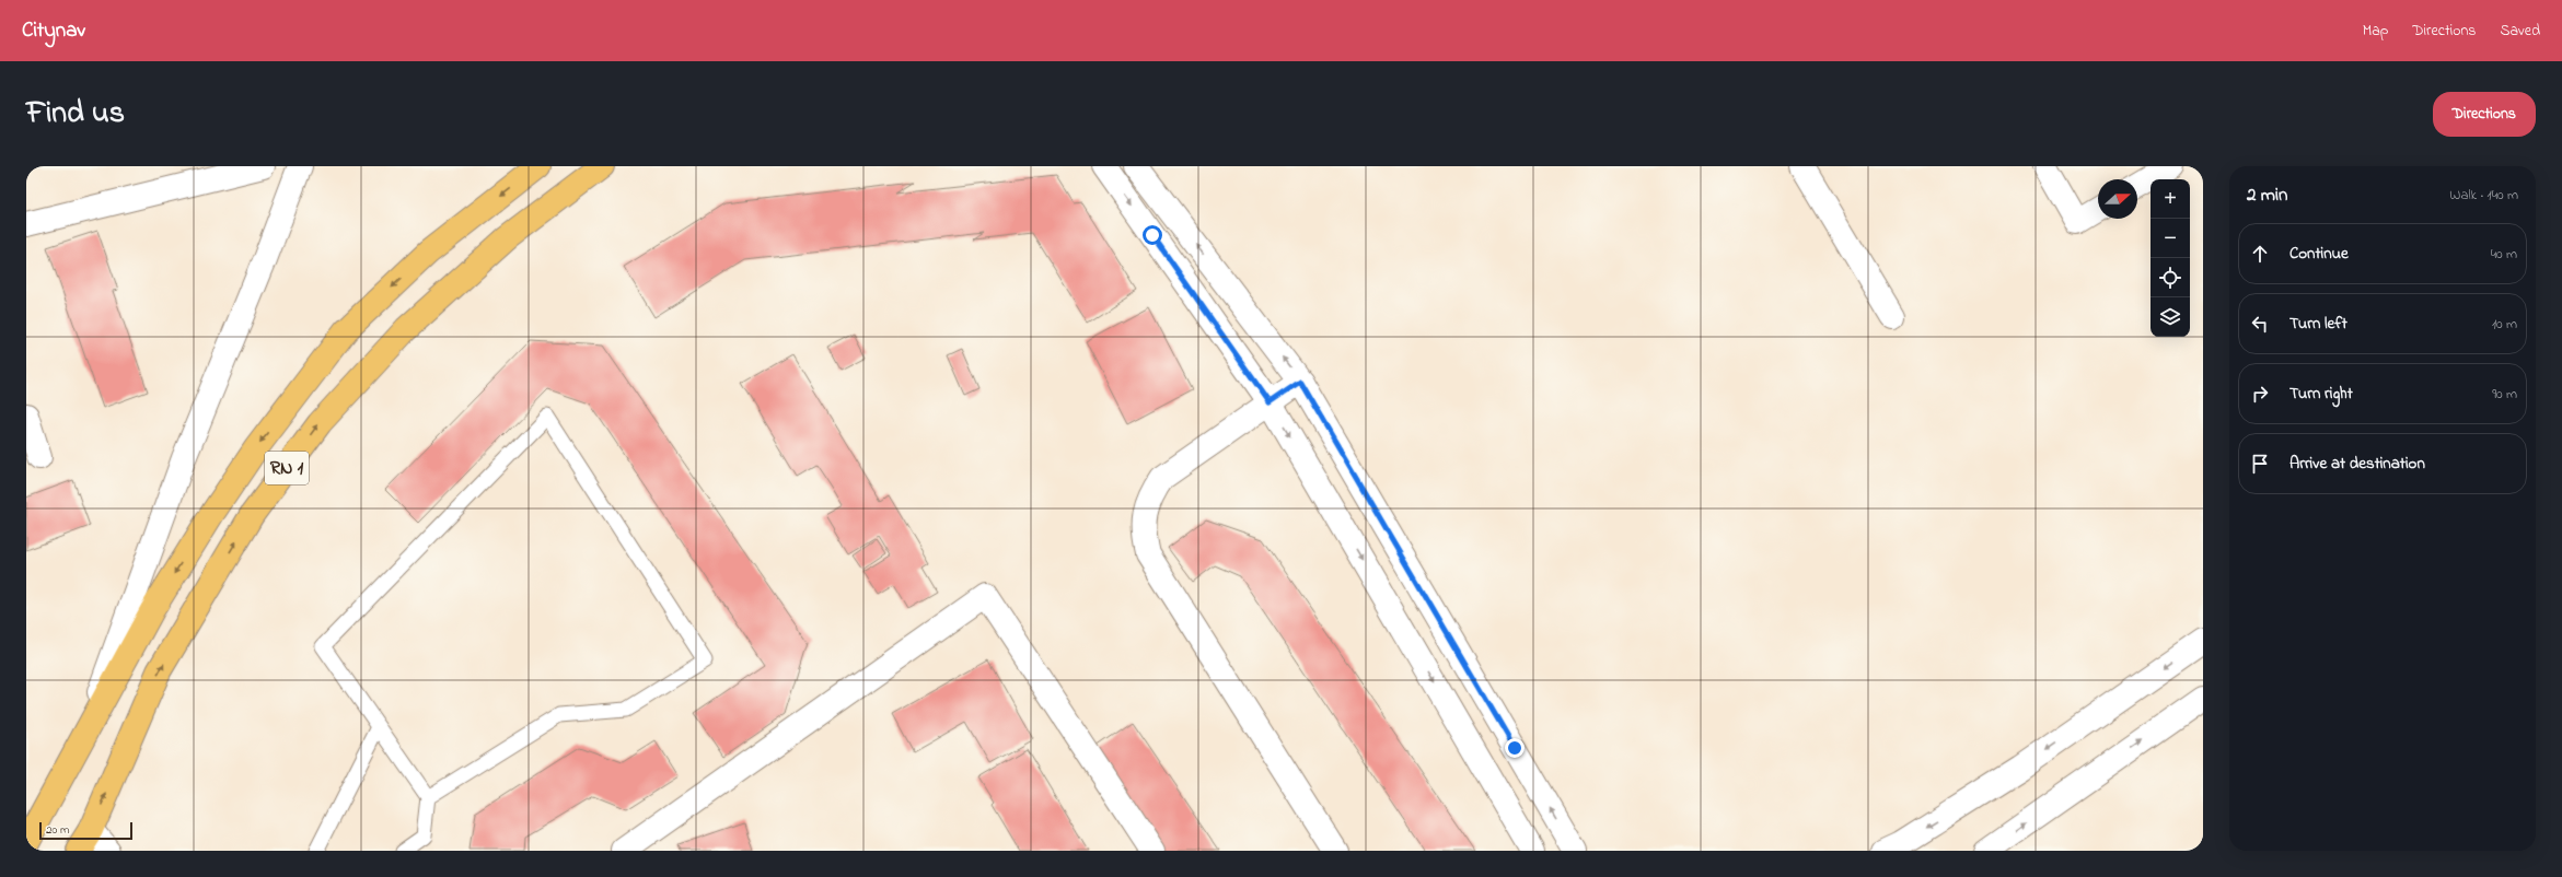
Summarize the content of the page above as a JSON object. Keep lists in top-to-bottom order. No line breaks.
{"streets":{"highway":["RN 1"]},"scale_bar":"20 m","north":"right","page":{"header":"Citynav","nav":["Map","Directions","Saved"],"title":"Find us","buttons":"Directions","heading":["2 min","Walk · 140 m"],"map_buttons":["+","−"],"list":[["Continue","40 m"],["Turn left","10 m"],["Turn right","90 m"],"Arrive at destination"],"scale":"20 m"}}
